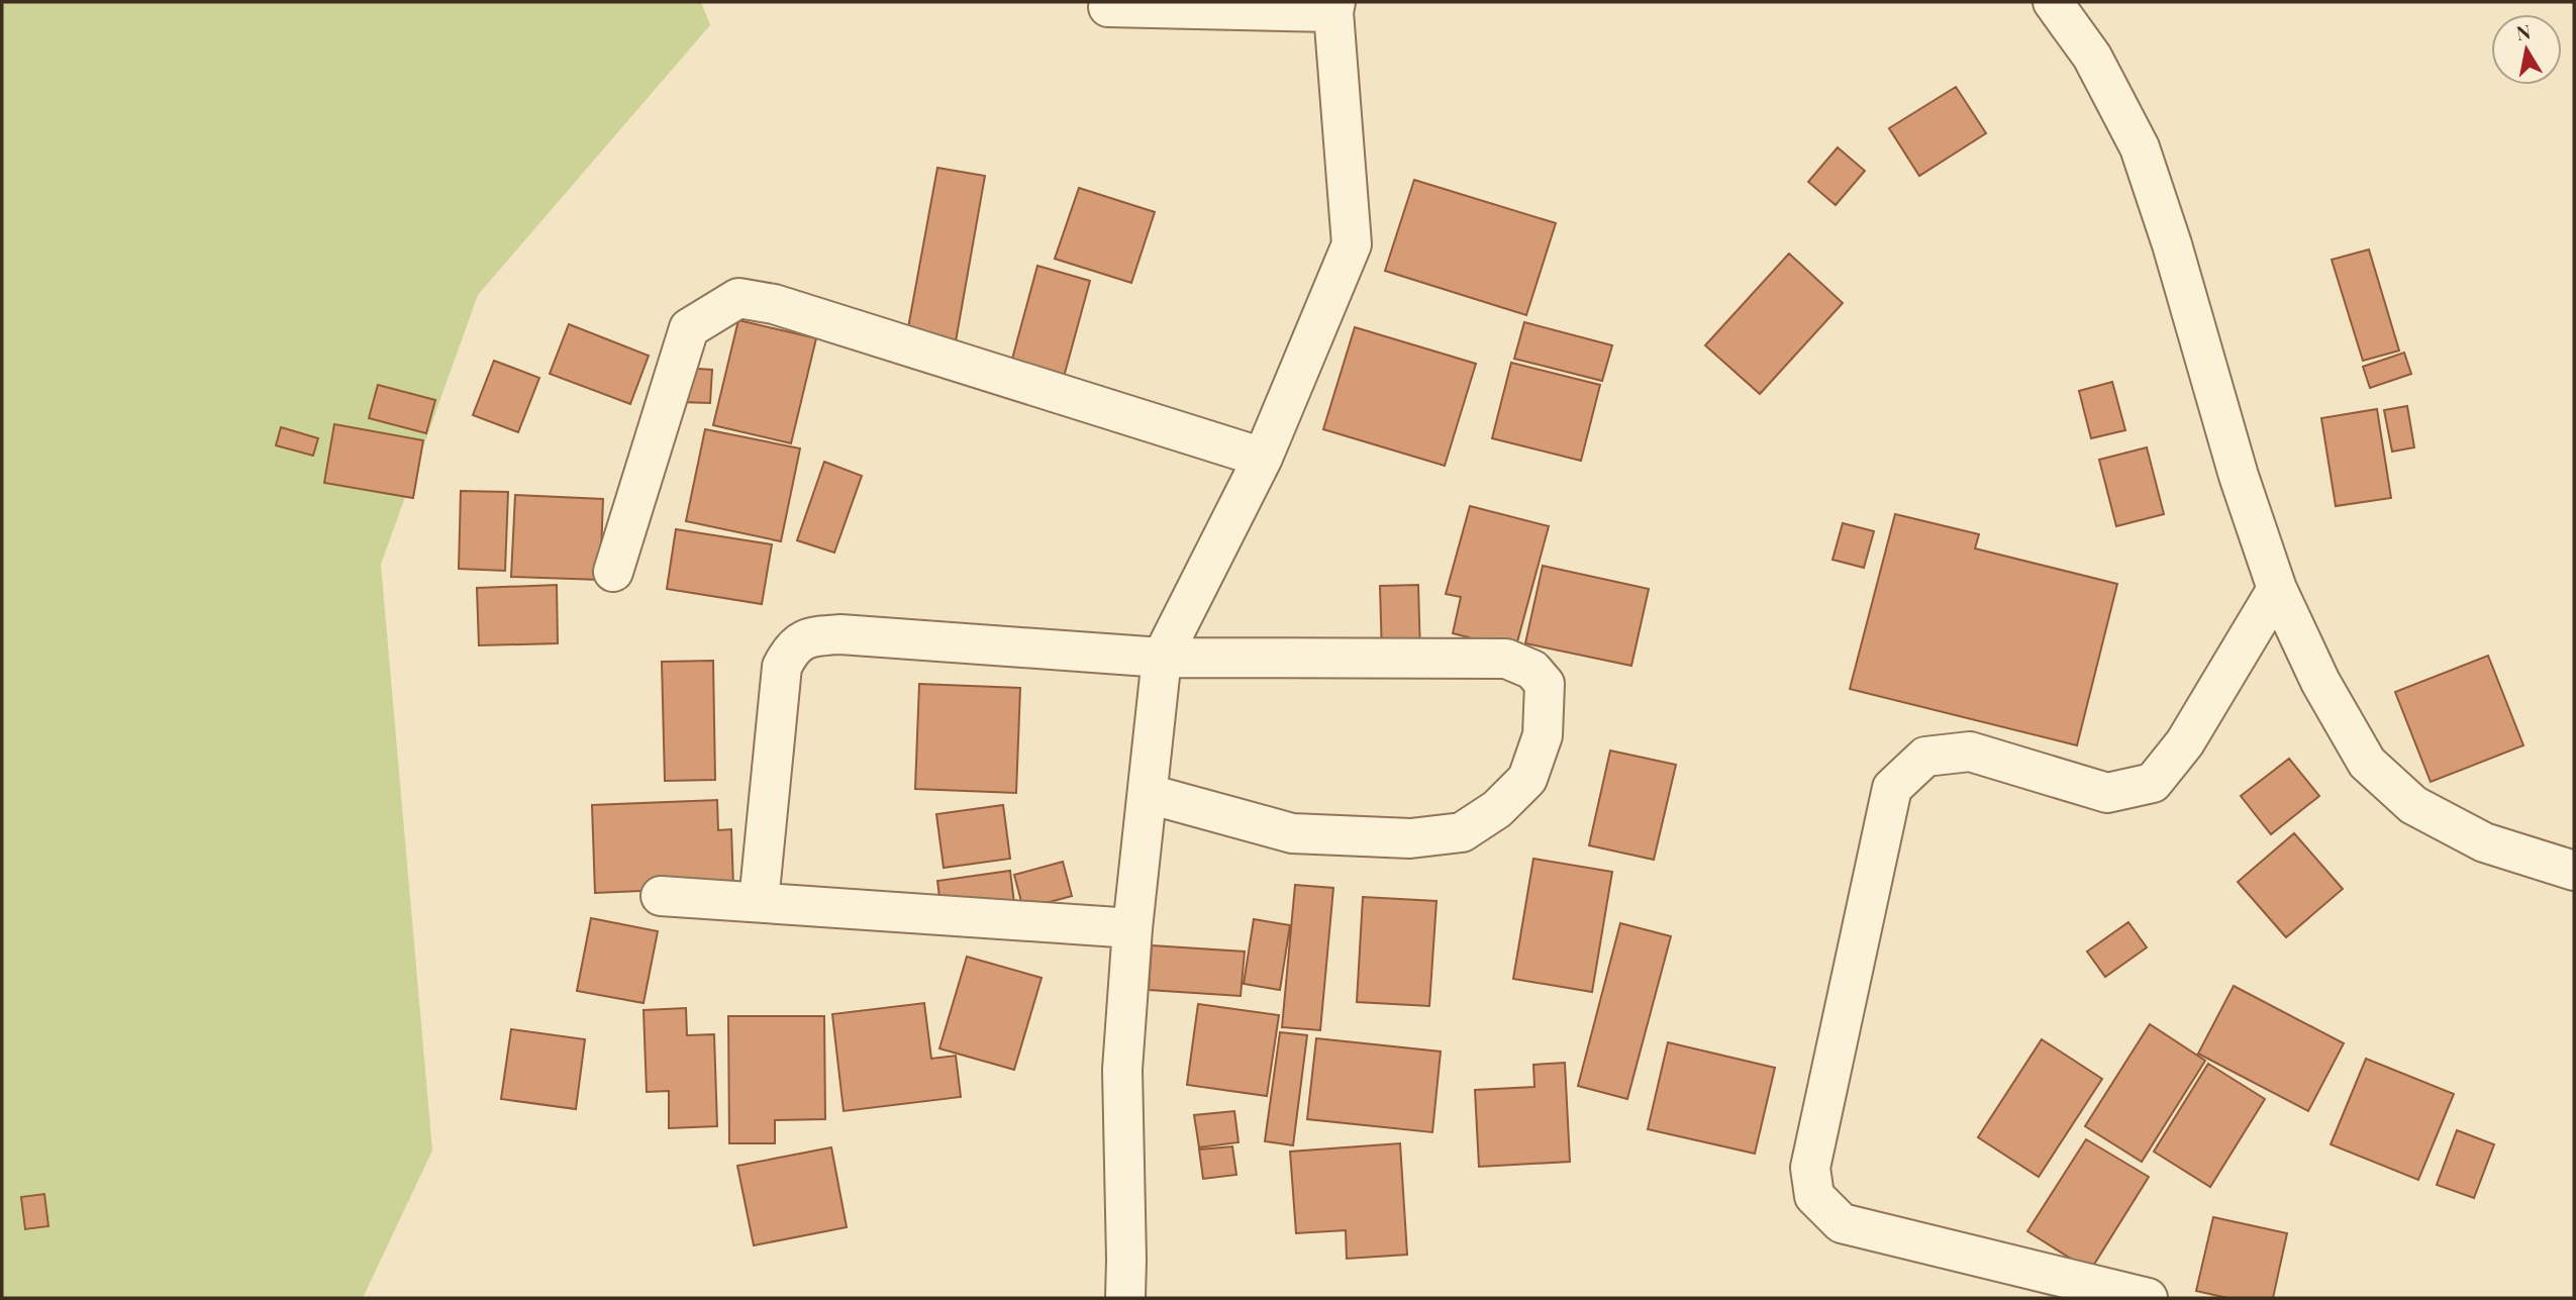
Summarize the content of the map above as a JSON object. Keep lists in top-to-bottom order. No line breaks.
{"north":"top"}
